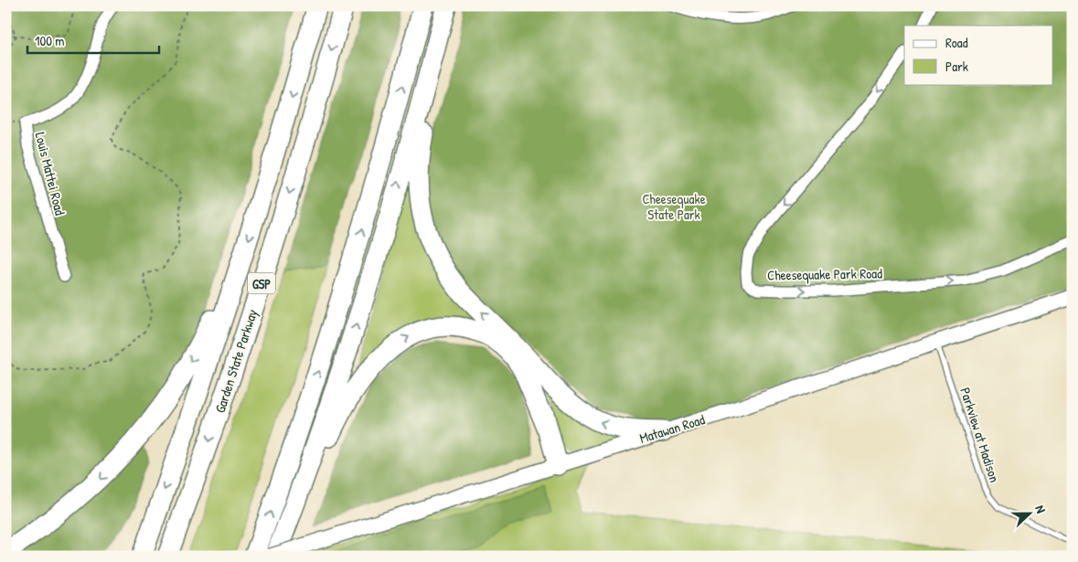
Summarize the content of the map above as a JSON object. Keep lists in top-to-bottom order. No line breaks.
{"streets":{"highway":["GSP","Garden State Parkway"],"main road":["Matawan Road"],"street":["Louis Mattei Road","Cheesequake Park Road"],"lane":["Parkview at Madison"]},"crossings":[["Matawan Road","Parkview at Madison"]],"parks":["Cheesequake State Park"],"legend":["Road","Park"],"scale_bar":"100 m","north":"right"}
